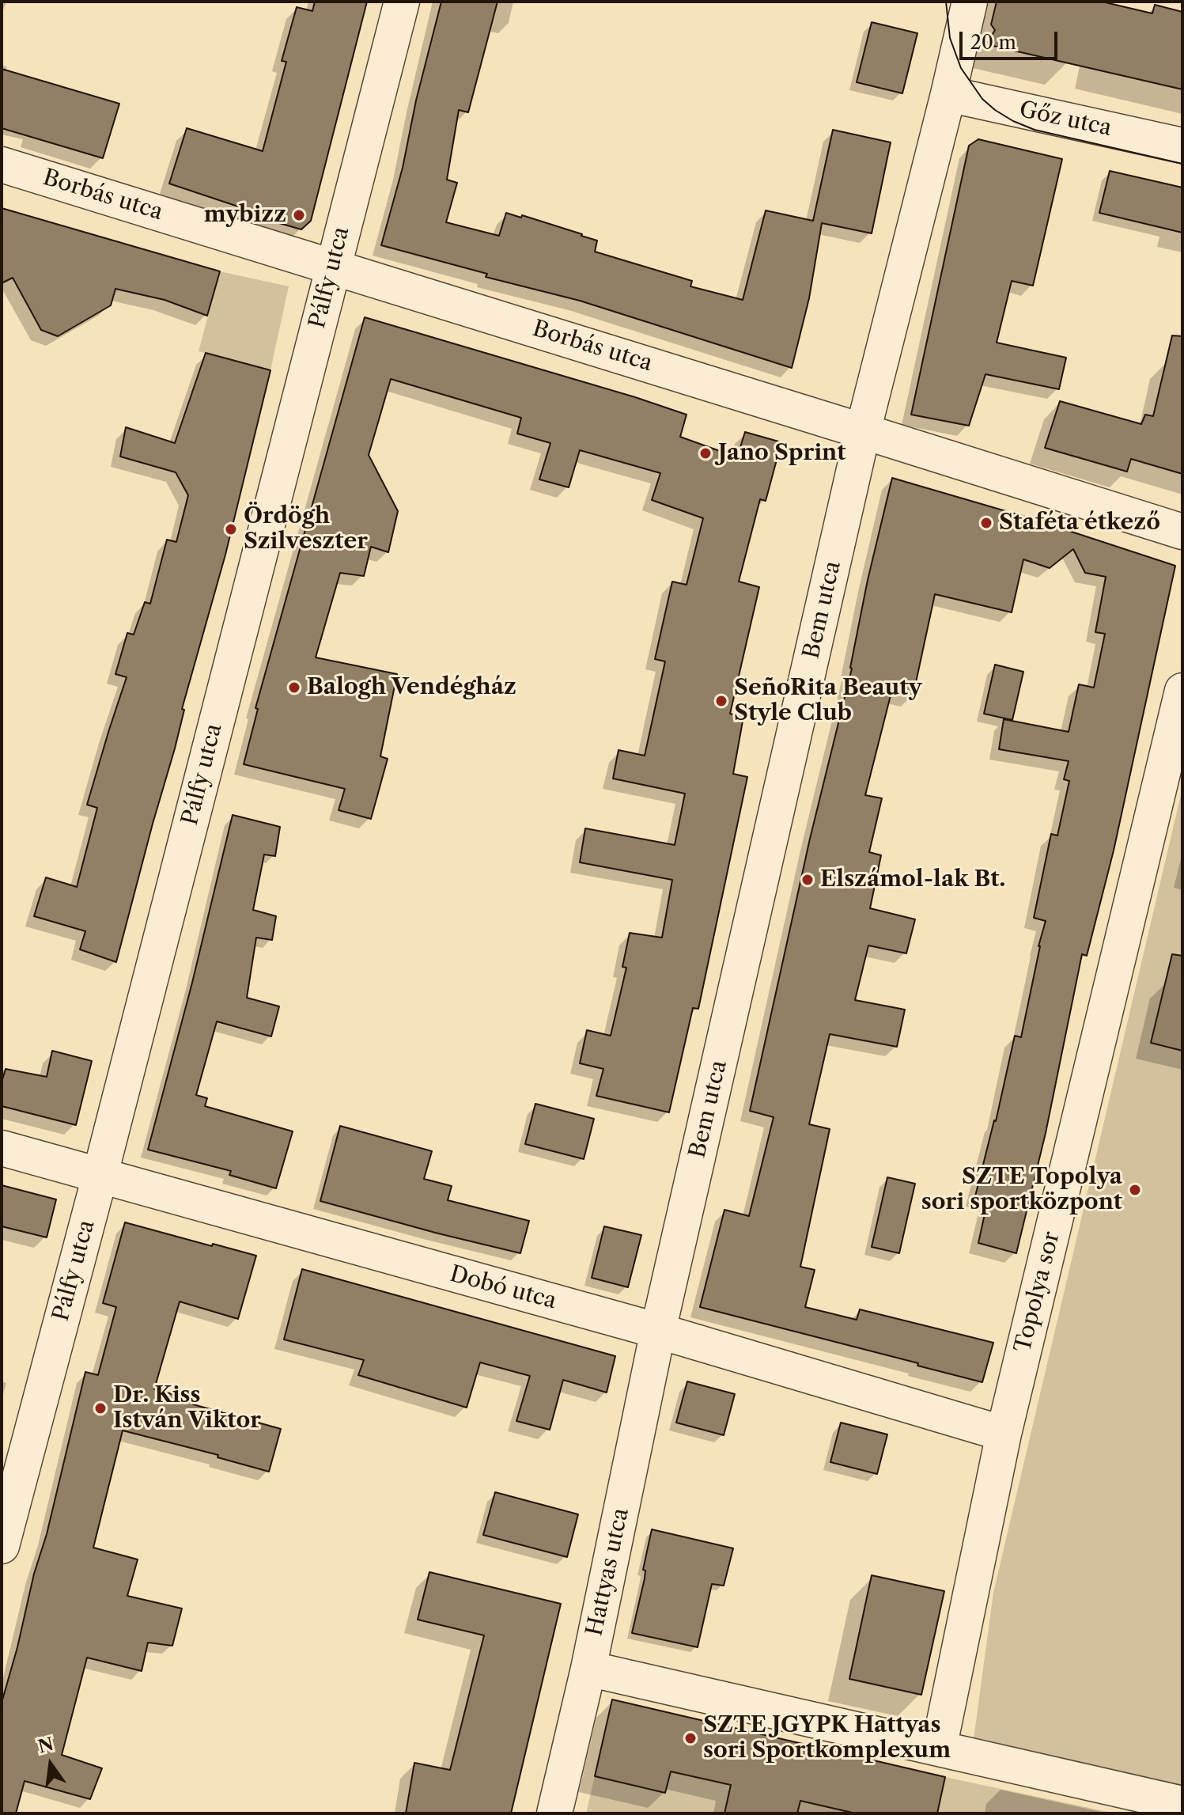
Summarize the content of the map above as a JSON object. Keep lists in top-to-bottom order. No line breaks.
{"streets":{"street":["Gőz utca","Borbás utca","Pálfy utca","Bem utca","Dobó utca","Topolya sor","Hattyas utca"]},"crossings":[["Gőz utca","Bem utca"],["Borbás utca","Pálfy utca"],["Borbás utca","Bem utca"],["Pálfy utca","Dobó utca"],["Bem utca","Dobó utca"],["Bem utca","Hattyas utca"],["Dobó utca","Topolya sor"],["Dobó utca","Hattyas utca"]],"places":["mybizz","Jano Sprint","Staféta étkező","Ördögh Szilveszter","Balogh Vendégház","SeñoRita Beauty Style Club","Elszámol-lak Bt.","SZTE Topolya sori sportközpont","Dr. Kiss István Viktor","SZTE JGYPK Hattyas sori Sportkomplexum"],"scale_bar":"20 m","north":"top"}
